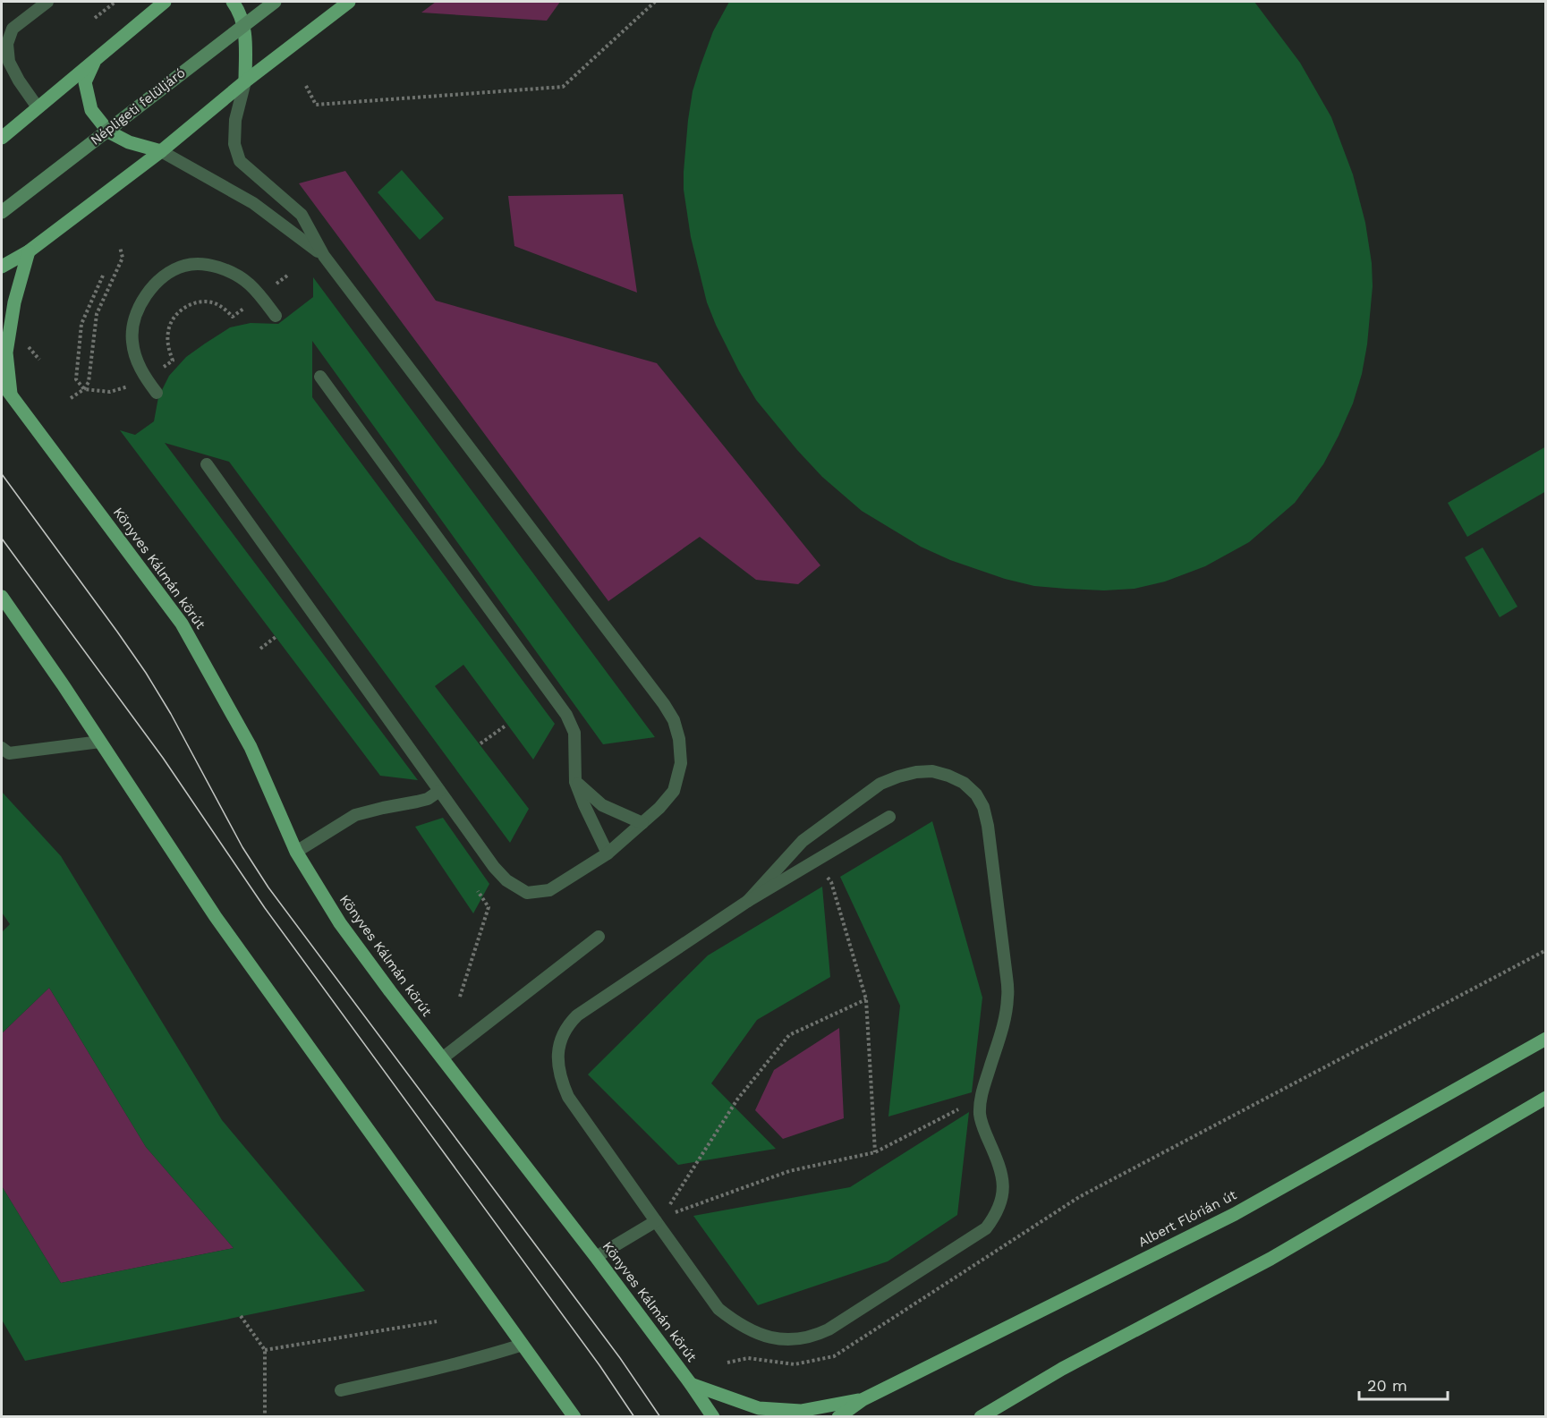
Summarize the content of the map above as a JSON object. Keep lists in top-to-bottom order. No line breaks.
{"streets":{"main road":["Népligeti felüljáró","Könyves Kálmán körút","Albert Flórián út"]},"scale_bar":"20 m"}
